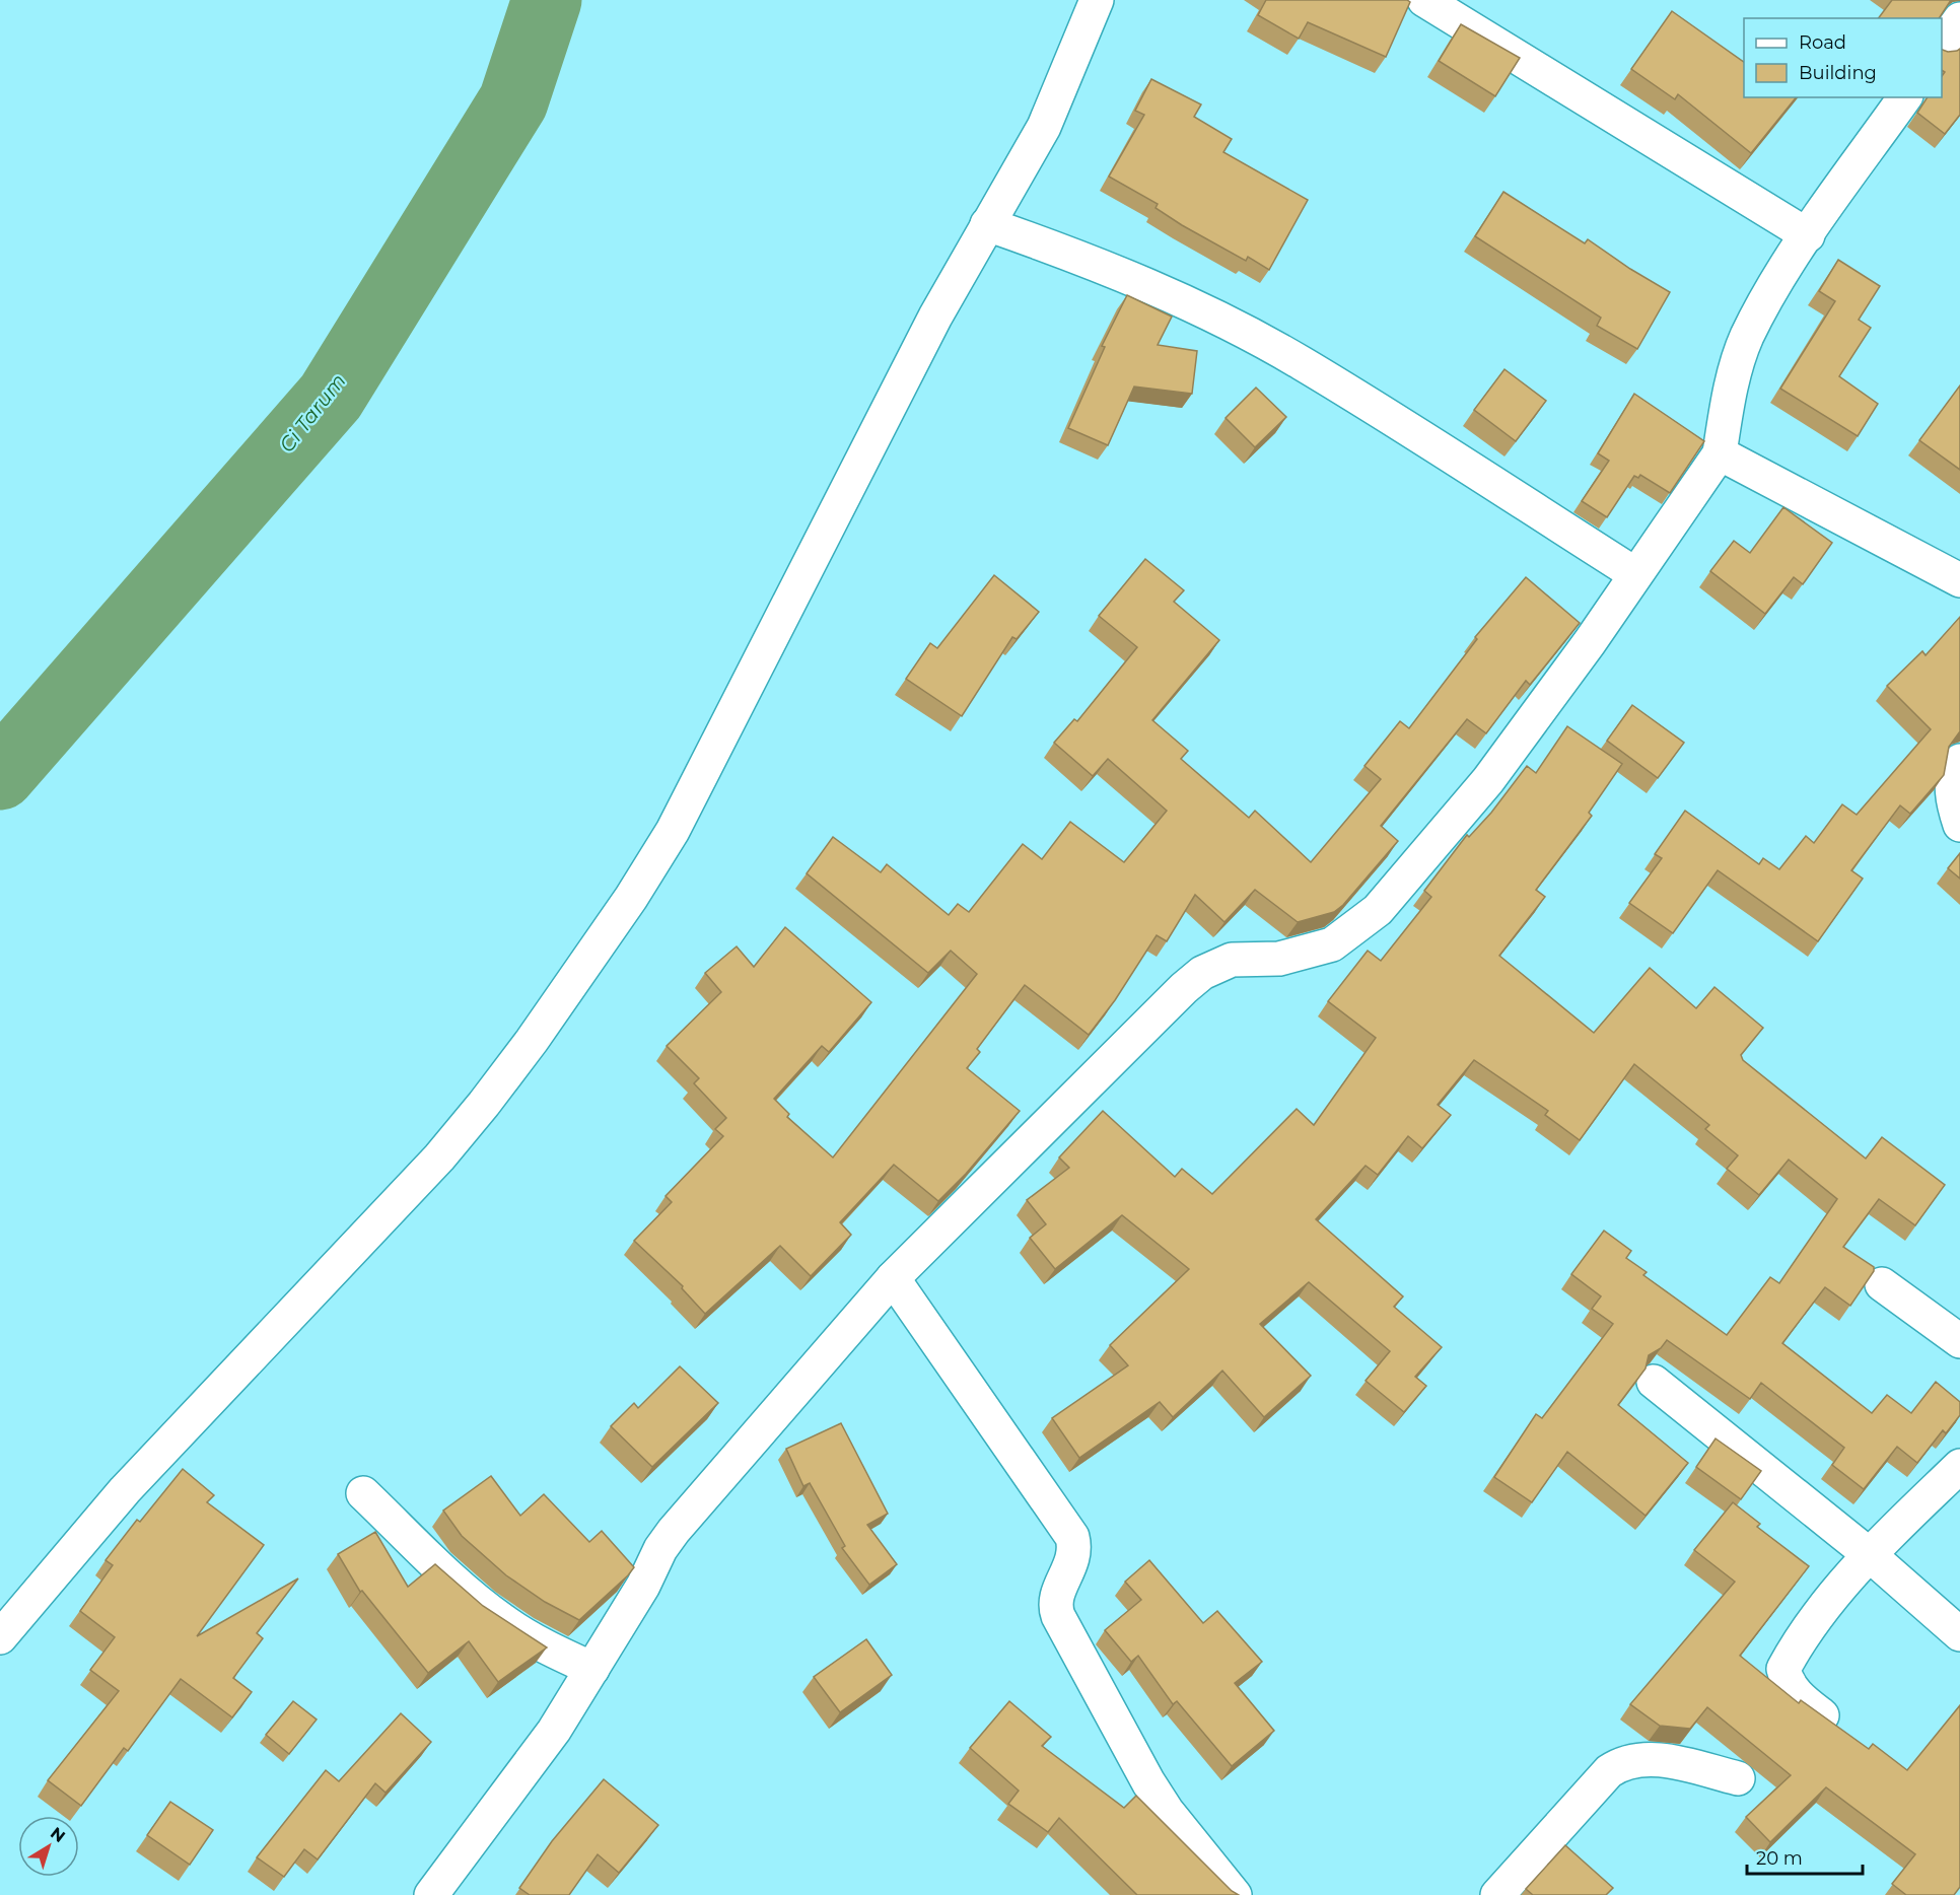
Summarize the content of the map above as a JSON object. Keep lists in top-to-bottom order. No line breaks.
{"water":["Ci Tarum"],"legend":["Road","Building"],"scale_bar":"20 m","north":"top right"}
